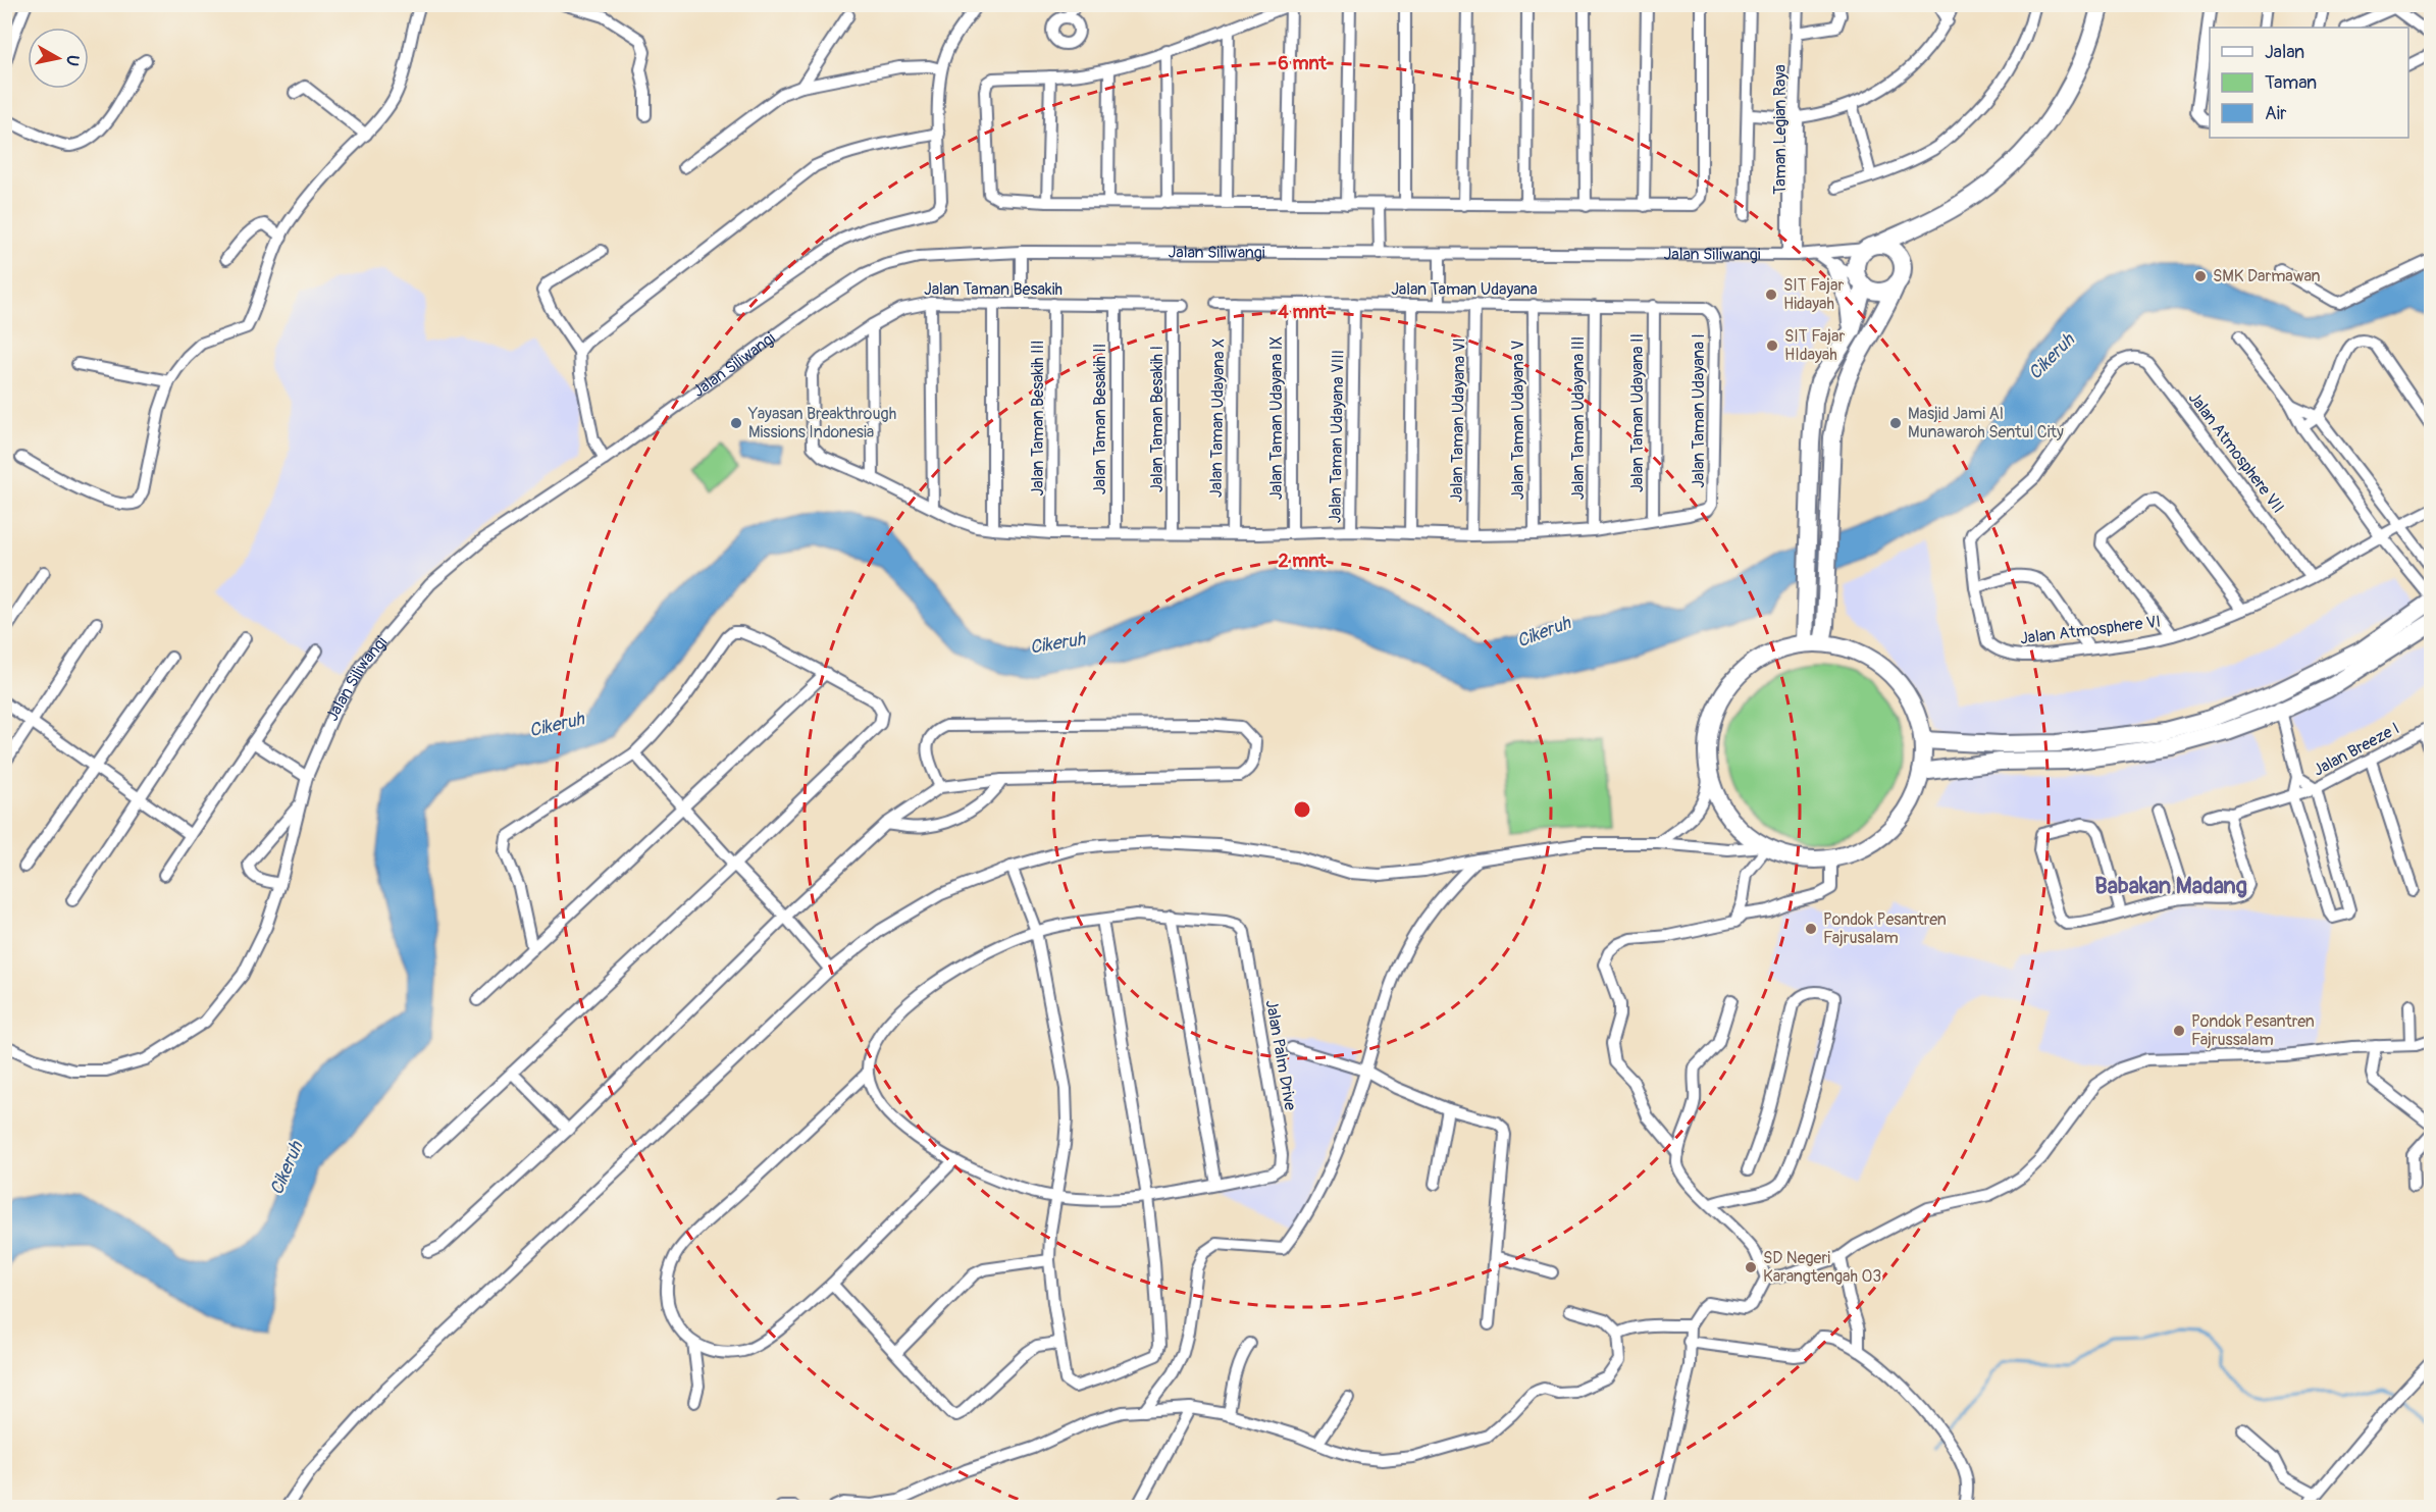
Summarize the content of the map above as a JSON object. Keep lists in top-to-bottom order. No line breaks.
{"streets":{"street":["Taman Legian Raya","Jalan Siliwangi","Jalan Taman Besakih","Jalan Taman Udayana","Jalan Taman Udayana I","Jalan Taman Udayana II","Jalan Taman Besakih III","Jalan Taman Udayana X","Jalan Taman Udayana IX","Jalan Taman Udayana III","Jalan Taman Besakih II","Jalan Taman Besakih I","Jalan Taman Udayana VI","Jalan Taman Udayana V","Jalan Taman Udayana VIII","Jalan Atmosphere VII","Jalan Atmosphere VI","Jalan Breeze I","Jalan Palm Drive"]},"crossings":[["Taman Legian Raya","Jalan Siliwangi"],["Jalan Taman Besakih","Jalan Taman Besakih III"],["Jalan Taman Besakih","Jalan Taman Besakih II"],["Jalan Taman Besakih","Jalan Taman Besakih I"],["Jalan Taman Udayana","Jalan Taman Udayana I"],["Jalan Taman Udayana","Jalan Taman Udayana II"],["Jalan Taman Udayana","Jalan Taman Udayana X"],["Jalan Taman Udayana","Jalan Taman Udayana IX"],["Jalan Taman Udayana","Jalan Taman Udayana III"],["Jalan Taman Udayana","Jalan Taman Udayana VI"],["Jalan Taman Udayana","Jalan Taman Udayana V"],["Jalan Taman Udayana","Jalan Taman Udayana VIII"],["Jalan Taman Udayana I","Jalan Taman Udayana II"],["Jalan Atmosphere VII","Jalan Atmosphere VI"]],"districts":["Babakan Madang"],"water":["Cikeruh"],"places":["SMK Darmawan","SIT Fajar Hidayah","SIT Fajar HIdayah","Yayasan Breakthrough Missions Indonesia","Masjid Jami Al Munawaroh Sentul City","Pondok Pesantren Fajrusalam","Pondok Pesantren Fajrussalam","SD Negeri Karangtengah 03"],"legend":["Jalan","Taman","Air"],"north":"right","rings":["6 mnt","4 mnt","2 mnt"]}
